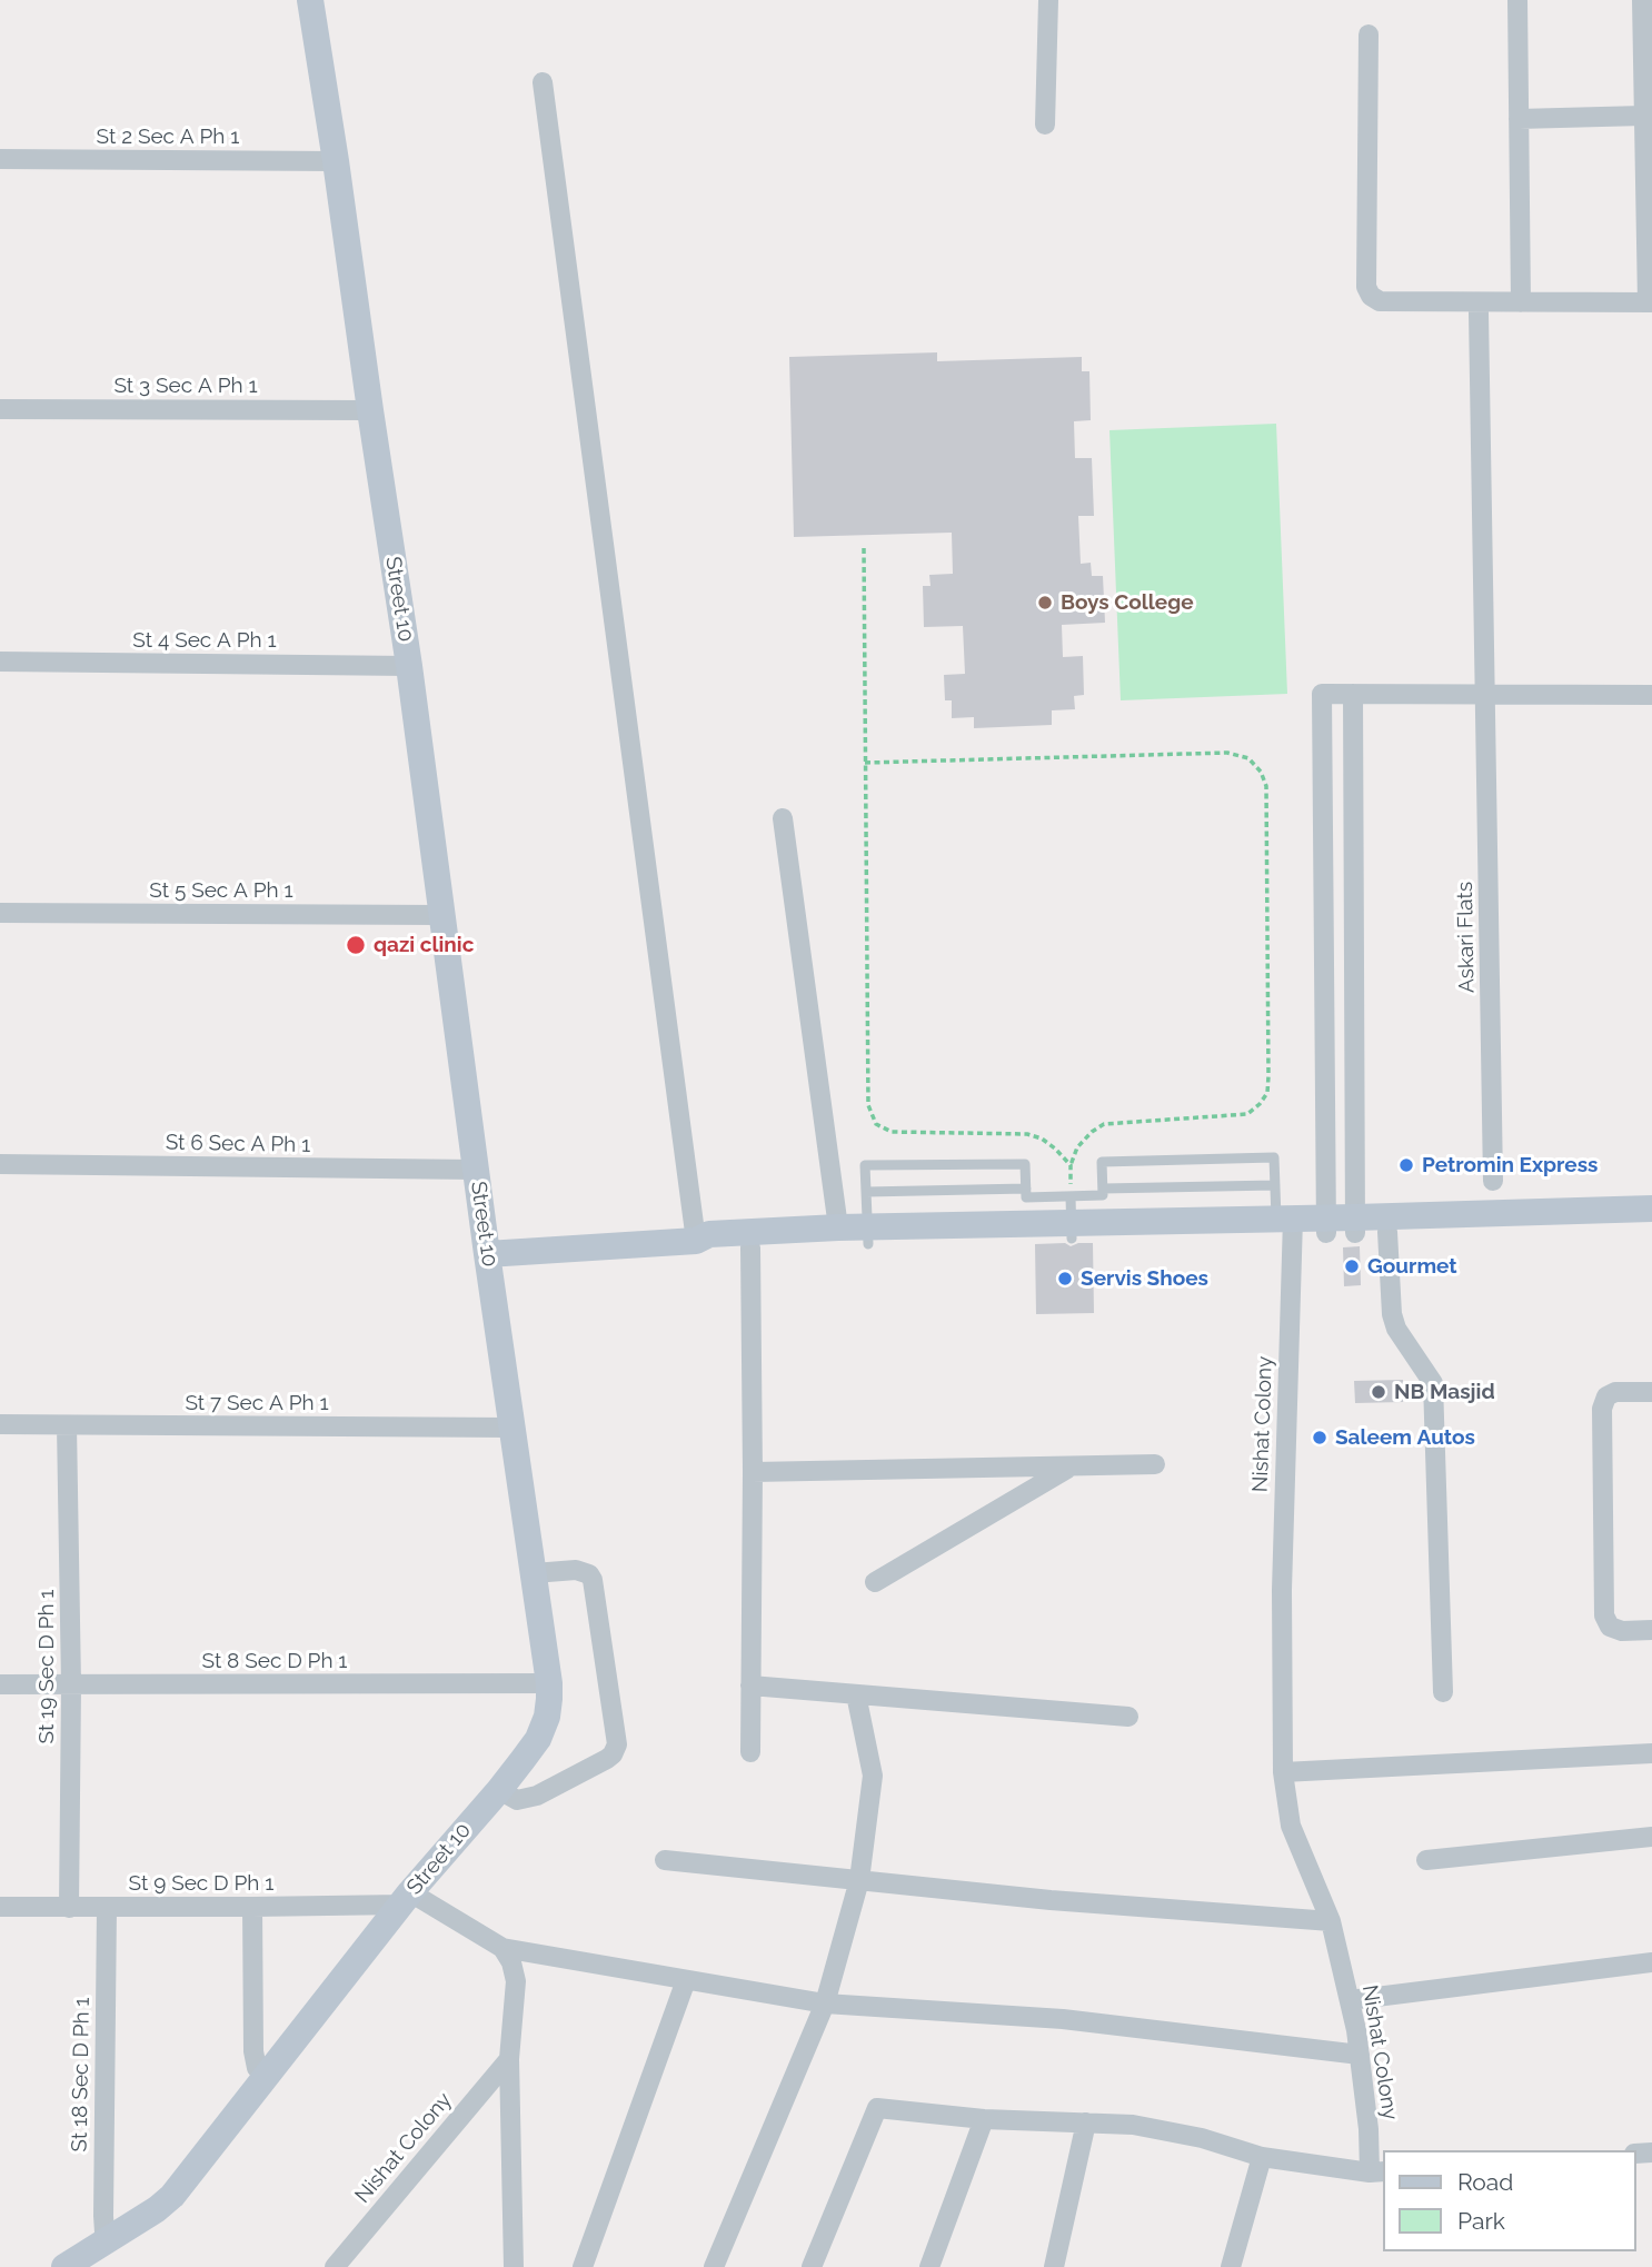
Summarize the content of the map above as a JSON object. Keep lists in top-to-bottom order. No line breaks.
{"streets":{"street":["St 2 Sec A Ph 1","St 3 Sec A Ph 1","Street 10","St 4 Sec A Ph 1","St 5 Sec A Ph 1","Askari Flats","St 6 Sec A Ph 1","St 7 Sec A Ph 1","Nishat Colony","St 8 Sec D Ph 1","St 19 Sec D Ph 1","St 9 Sec D Ph 1","St 18 Sec D Ph 1"]},"crossings":[["St 2 Sec A Ph 1","Street 10"],["St 3 Sec A Ph 1","Street 10"],["Street 10","St 4 Sec A Ph 1"],["Street 10","St 5 Sec A Ph 1"],["Street 10","St 6 Sec A Ph 1"],["Street 10","St 7 Sec A Ph 1"],["Street 10","St 8 Sec D Ph 1"],["Street 10","St 9 Sec D Ph 1"],["Street 10","St 18 Sec D Ph 1"],["St 7 Sec A Ph 1","St 19 Sec D Ph 1"],["St 8 Sec D Ph 1","St 19 Sec D Ph 1"],["St 19 Sec D Ph 1","St 9 Sec D Ph 1"],["St 9 Sec D Ph 1","St 18 Sec D Ph 1"]],"places":["Boys College","qazi clinic","Petromin Express","Gourmet","Servis Shoes","NB Masjid","Saleem Autos"],"legend":["Road","Park"]}
